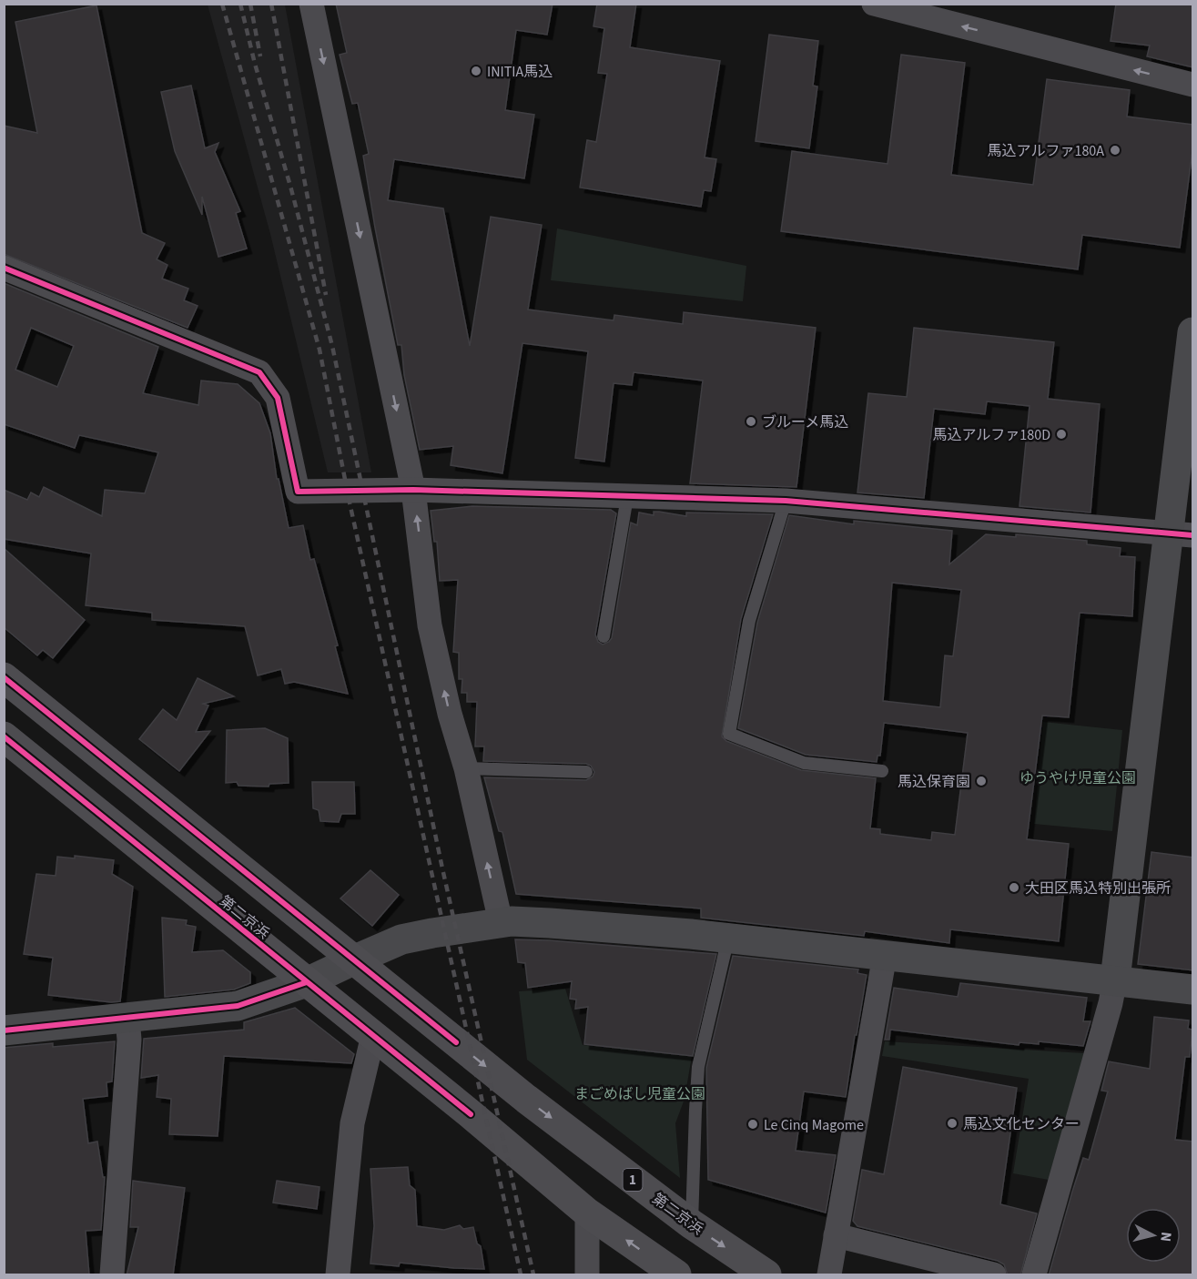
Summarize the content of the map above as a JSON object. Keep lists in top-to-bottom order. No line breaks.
{"streets":{"highway":["第二京浜","1"]},"parks":["ゆうやけ児童公園","まごめばし児童公園"],"places":["INITIA馬込","馬込アルファ180A","ブルーメ馬込","馬込アルファ180D","馬込保育園","大田区馬込特別出張所","馬込文化センター","Le Cinq Magome"],"north":"right"}
